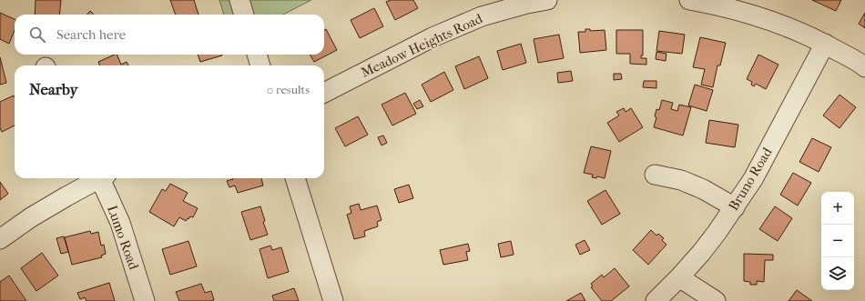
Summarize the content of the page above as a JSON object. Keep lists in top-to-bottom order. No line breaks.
{"streets":{"street":["Meadow Heights Road","Bruno Road","Lumo Road"]},"page":{"search":"Search here","heading":["Nearby","0 results"],"map_buttons":["+","−"]}}
